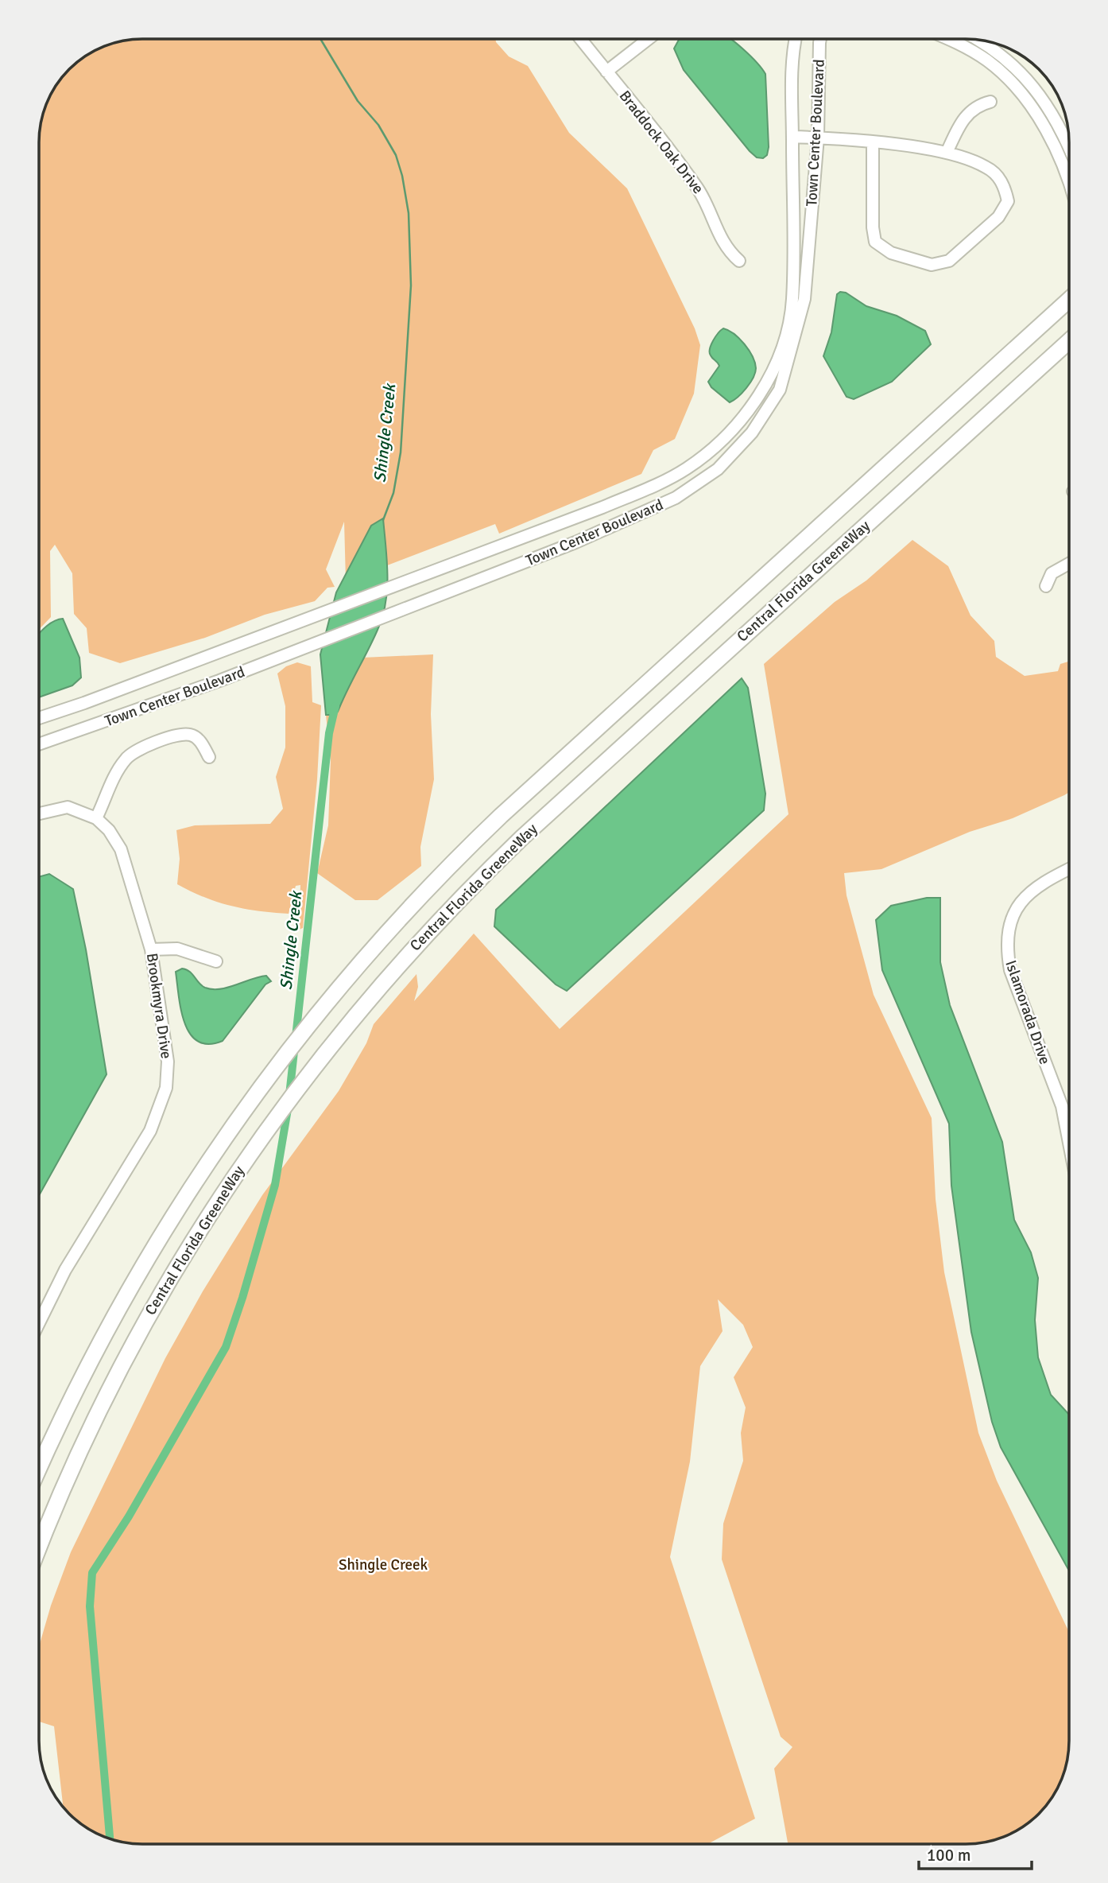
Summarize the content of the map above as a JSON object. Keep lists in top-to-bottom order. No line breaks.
{"streets":{"highway":["Central Florida GreeneWay"],"street":["Town Center Boulevard","Braddock Oak Drive","Brookmyra Drive","Islamorada Drive"]},"water":["Shingle Creek"],"parks":["Shingle Creek"],"scale_bar":"100 m"}
